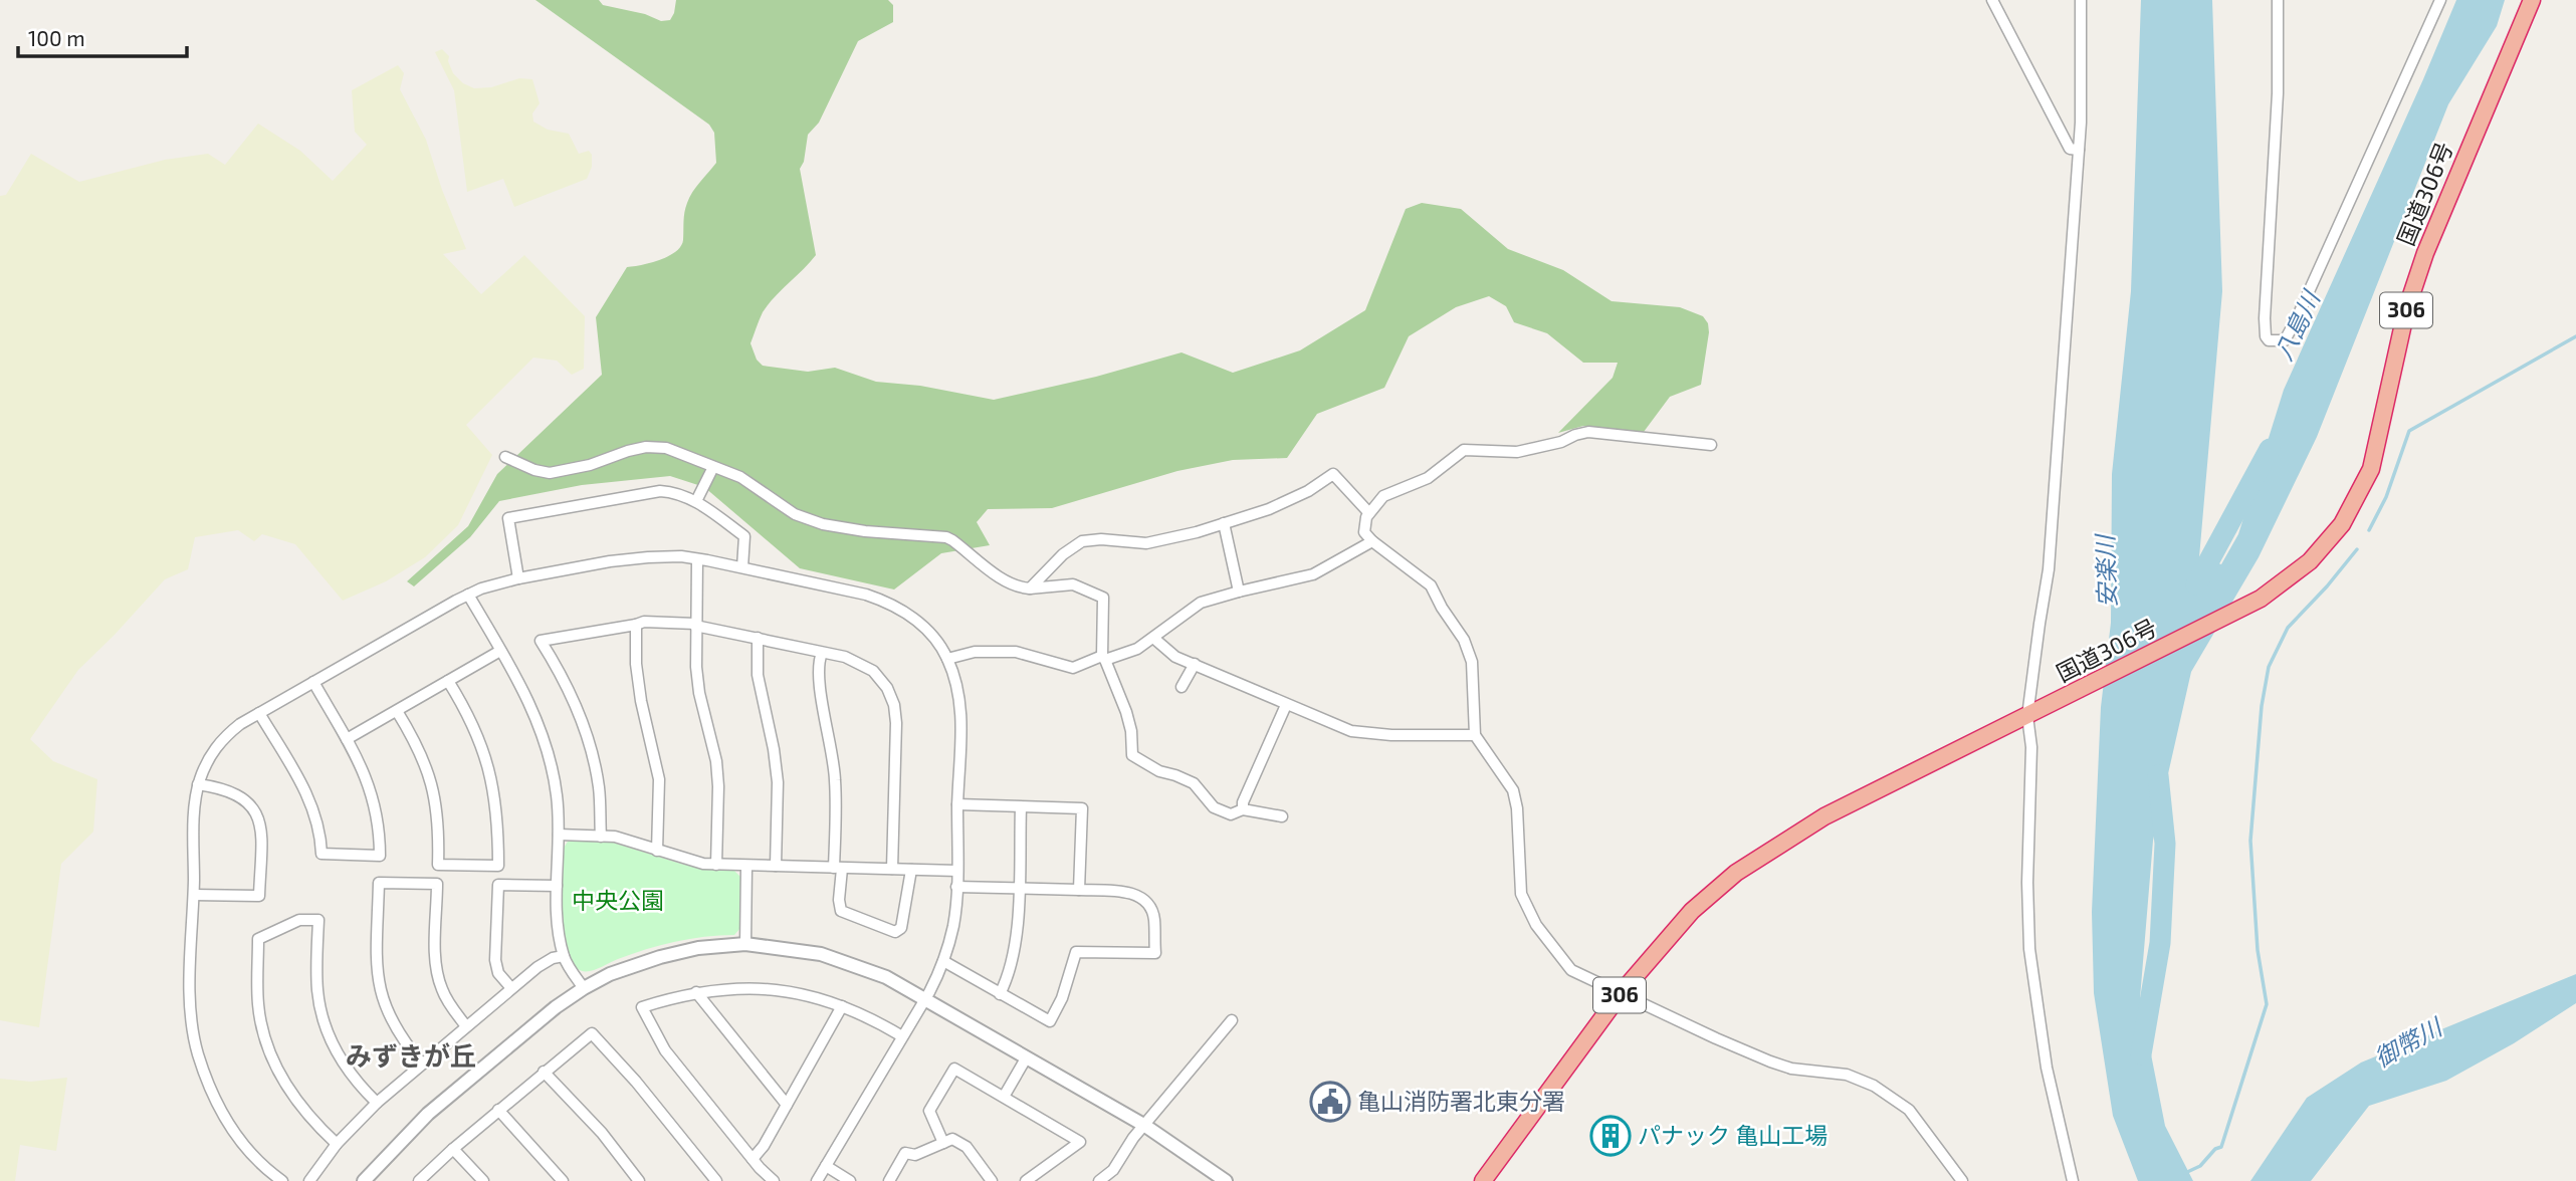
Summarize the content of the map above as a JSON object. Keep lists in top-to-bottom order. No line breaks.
{"streets":{"highway":["国道306号","306"]},"districts":["みずきが丘"],"water":["八島川","安楽川","御幣川"],"parks":["中央公園"],"places":{"public building":["亀山消防署北東分署"],"building":["パナック 亀山工場"]},"scale_bar":"100 m"}
